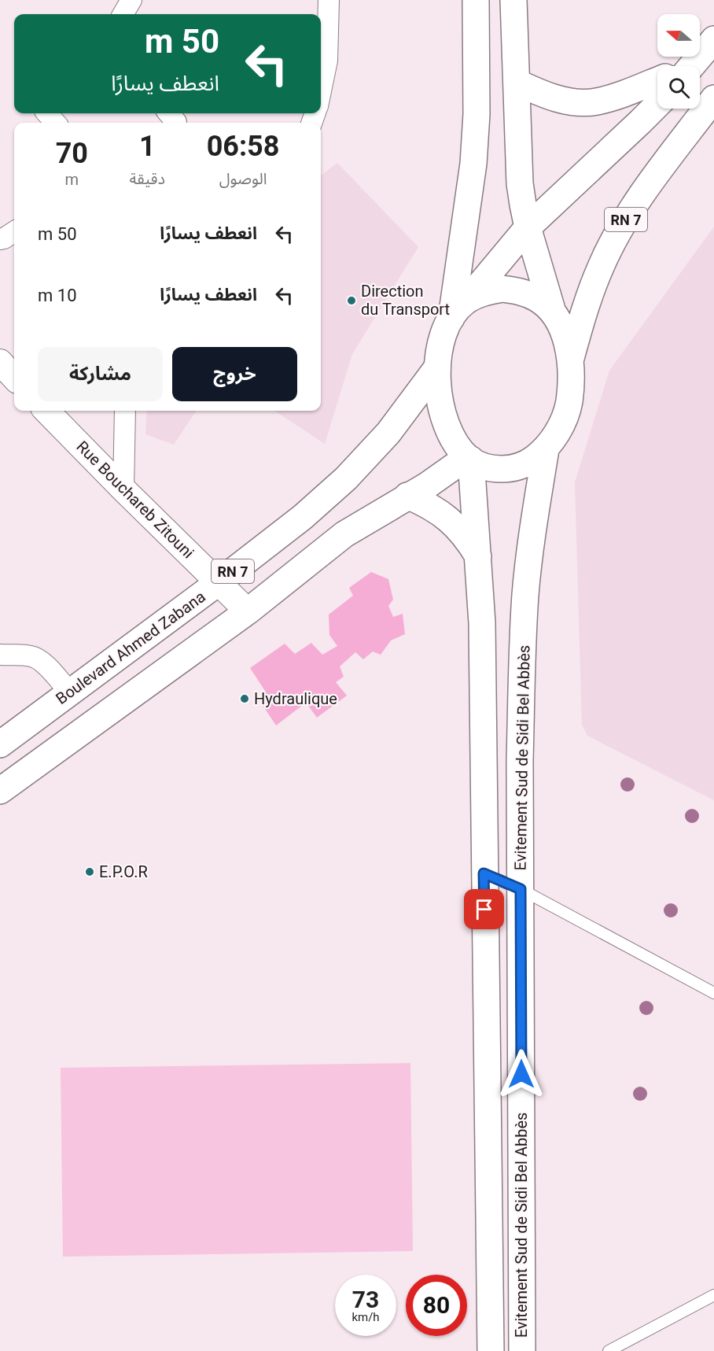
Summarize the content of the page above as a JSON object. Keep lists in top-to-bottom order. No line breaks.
{"streets":{"main road":["RN 7","Boulevard Ahmed Zabana","Evitement Sud de Sidi Bel Abbès"],"street":["Rue Bouchareb Zitouni"]},"crossings":[["RN 7","Rue Bouchareb Zitouni"],["RN 7","Boulevard Ahmed Zabana"],["RN 7","Evitement Sud de Sidi Bel Abbès"],["Rue Bouchareb Zitouni","Boulevard Ahmed Zabana"],["Boulevard Ahmed Zabana","Evitement Sud de Sidi Bel Abbès"]],"places":["Direction du Transport","Hydraulique","E.P.O.R"],"north":"left","page":{"turn":["50 m","انعطف يسارًا"],"eta":["06:58","الوصول","1","دقيقة","70","m"],"list":[{"name":"انعطف يسارًا","value":"50 m"},{"name":"انعطف يسارًا","value":"10 m"}],"buttons":["خروج","مشاركة"],"speed":"73 km/h","limit":"80"}}
